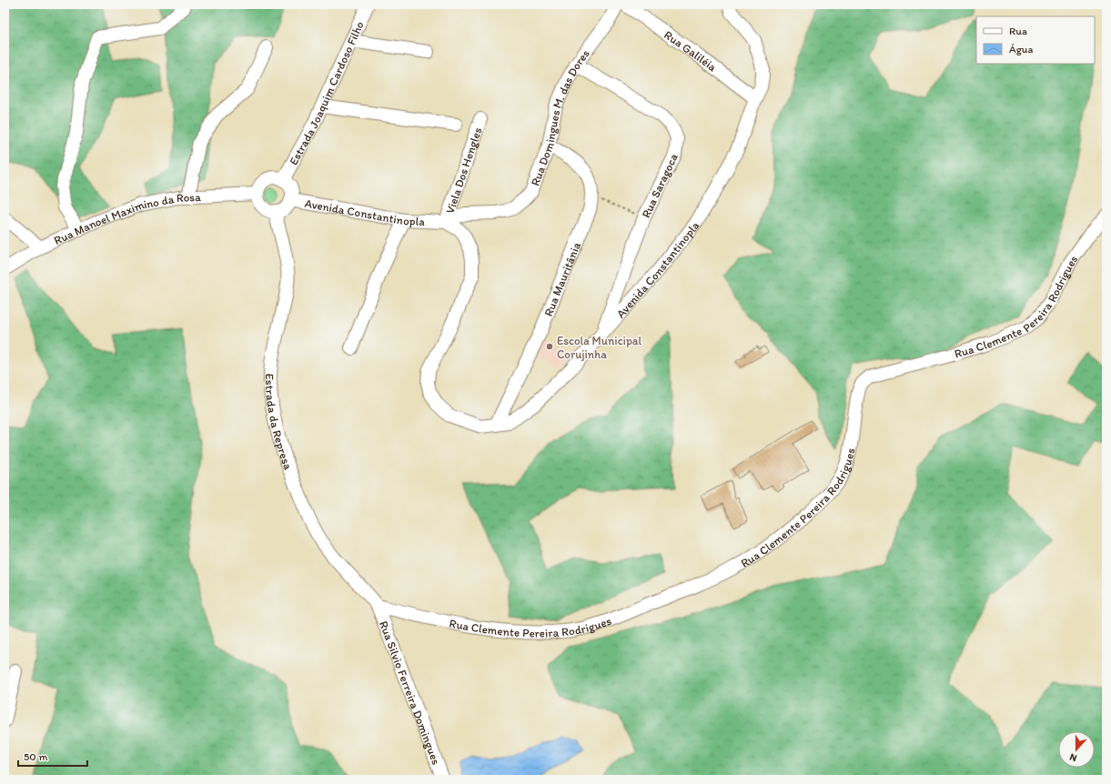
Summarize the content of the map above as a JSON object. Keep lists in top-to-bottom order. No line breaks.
{"streets":{"street":["Rua Galiléia","Estrada Joaquim Cardoso Filho","Rua Domingues M. das Dores","Viela Dos Hengles","Rua Saragoca","Avenida Constantinopla","Rua Manoel Maximino da Rosa","Rua Mauritânia","Rua Clemente Pereira Rodrigues","Estrada da Represa","Rua Silvio Ferreira Domingues"]},"crossings":[["Rua Galiléia","Avenida Constantinopla"],["Estrada Joaquim Cardoso Filho","Avenida Constantinopla"],["Estrada Joaquim Cardoso Filho","Rua Manoel Maximino da Rosa"],["Estrada Joaquim Cardoso Filho","Estrada da Represa"],["Rua Domingues M. das Dores","Viela Dos Hengles"],["Rua Domingues M. das Dores","Rua Saragoca"],["Rua Domingues M. das Dores","Avenida Constantinopla"],["Rua Domingues M. das Dores","Rua Mauritânia"],["Viela Dos Hengles","Avenida Constantinopla"],["Rua Saragoca","Avenida Constantinopla"],["Avenida Constantinopla","Rua Manoel Maximino da Rosa"],["Avenida Constantinopla","Rua Mauritânia"],["Avenida Constantinopla","Estrada da Represa"],["Rua Manoel Maximino da Rosa","Estrada da Represa"],["Rua Clemente Pereira Rodrigues","Estrada da Represa"],["Rua Clemente Pereira Rodrigues","Rua Silvio Ferreira Domingues"],["Estrada da Represa","Rua Silvio Ferreira Domingues"]],"places":["Escola Municipal Corujinha"],"legend":["Rua","Água"],"scale_bar":"50 m","north":"bottom"}
